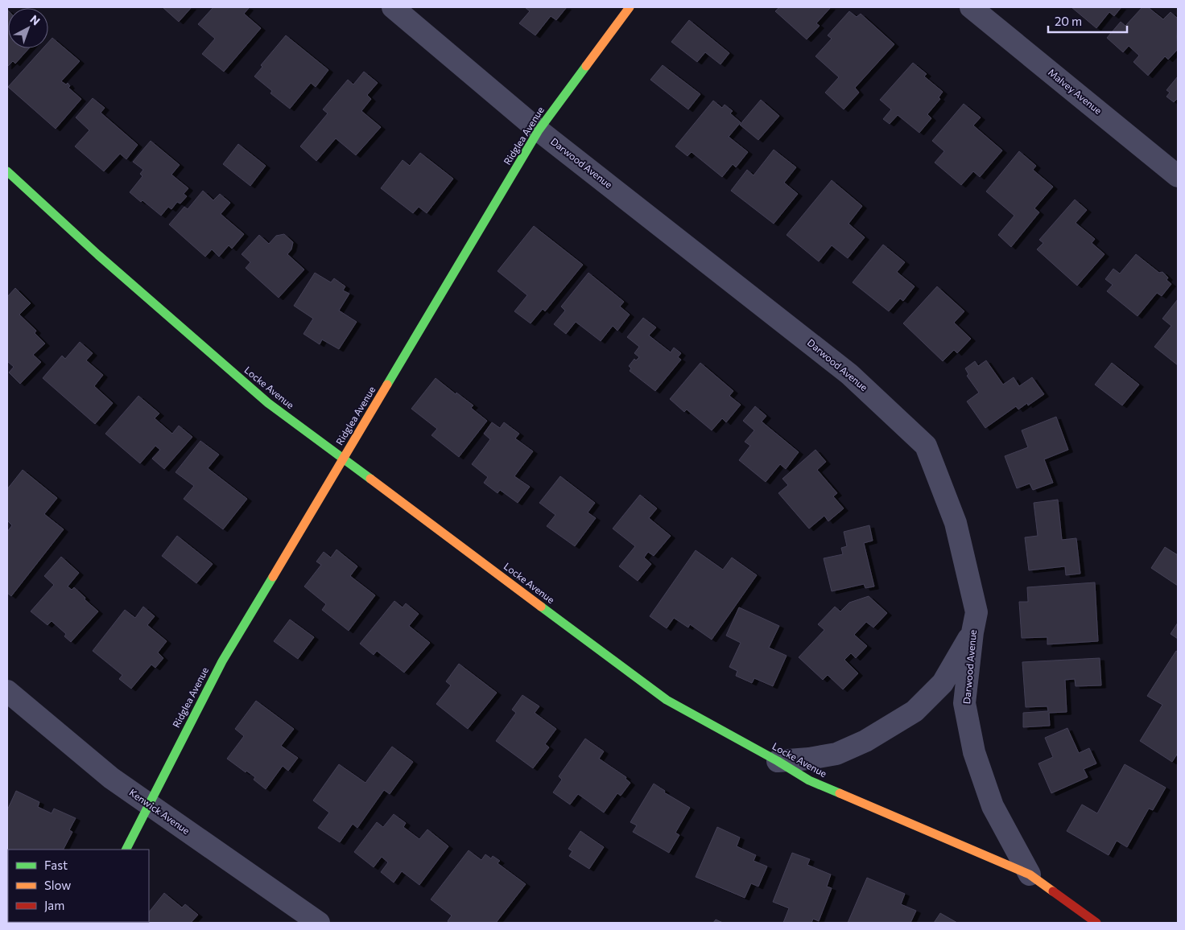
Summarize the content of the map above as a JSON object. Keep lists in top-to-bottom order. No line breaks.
{"streets":{"street":["Malvey Avenue","Ridglea Avenue","Darwood Avenue","Locke Avenue","Kenwick Avenue"]},"crossings":[["Ridglea Avenue","Darwood Avenue"],["Ridglea Avenue","Locke Avenue"],["Ridglea Avenue","Kenwick Avenue"],["Darwood Avenue","Locke Avenue"]],"legend":["Fast","Slow","Jam"],"scale_bar":"20 m","north":"top right"}
